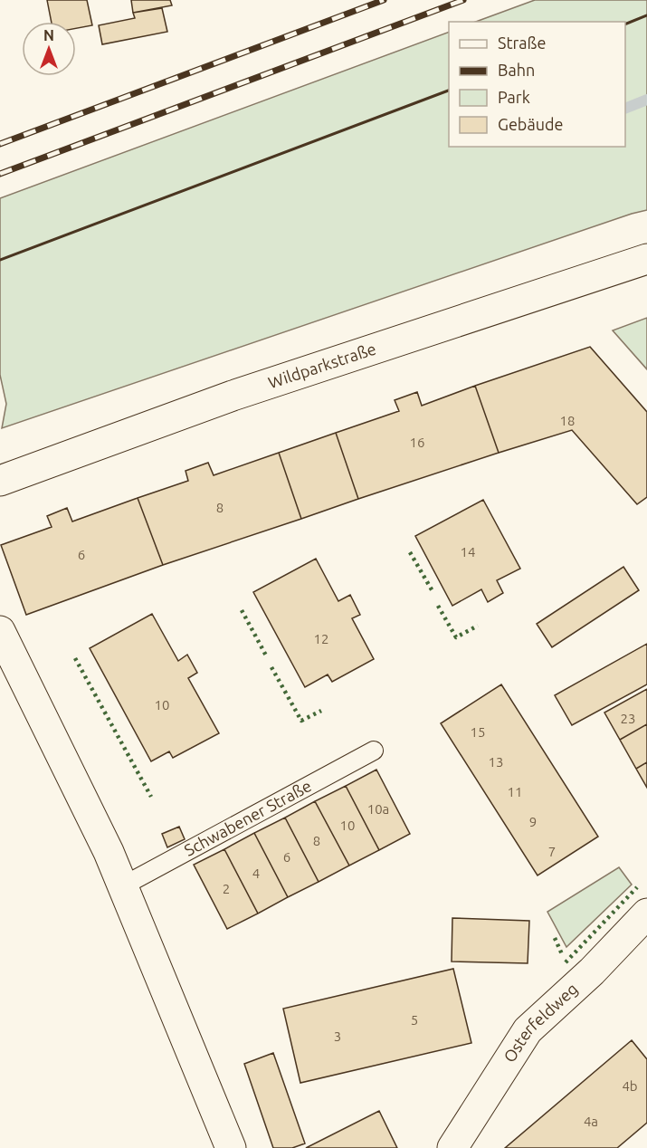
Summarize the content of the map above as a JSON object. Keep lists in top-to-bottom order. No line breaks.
{"streets":{"street":["Wildparkstraße","Osterfeldweg"],"lane":["Schwabener Straße"]},"house_numbers":["18","16","8","14","6","12","10","23","15","13","11","10a","9","10","8","7","6","4","2","5","3","4b","4a"],"legend":["Straße","Bahn","Park","Gebäude"],"north":"top"}
